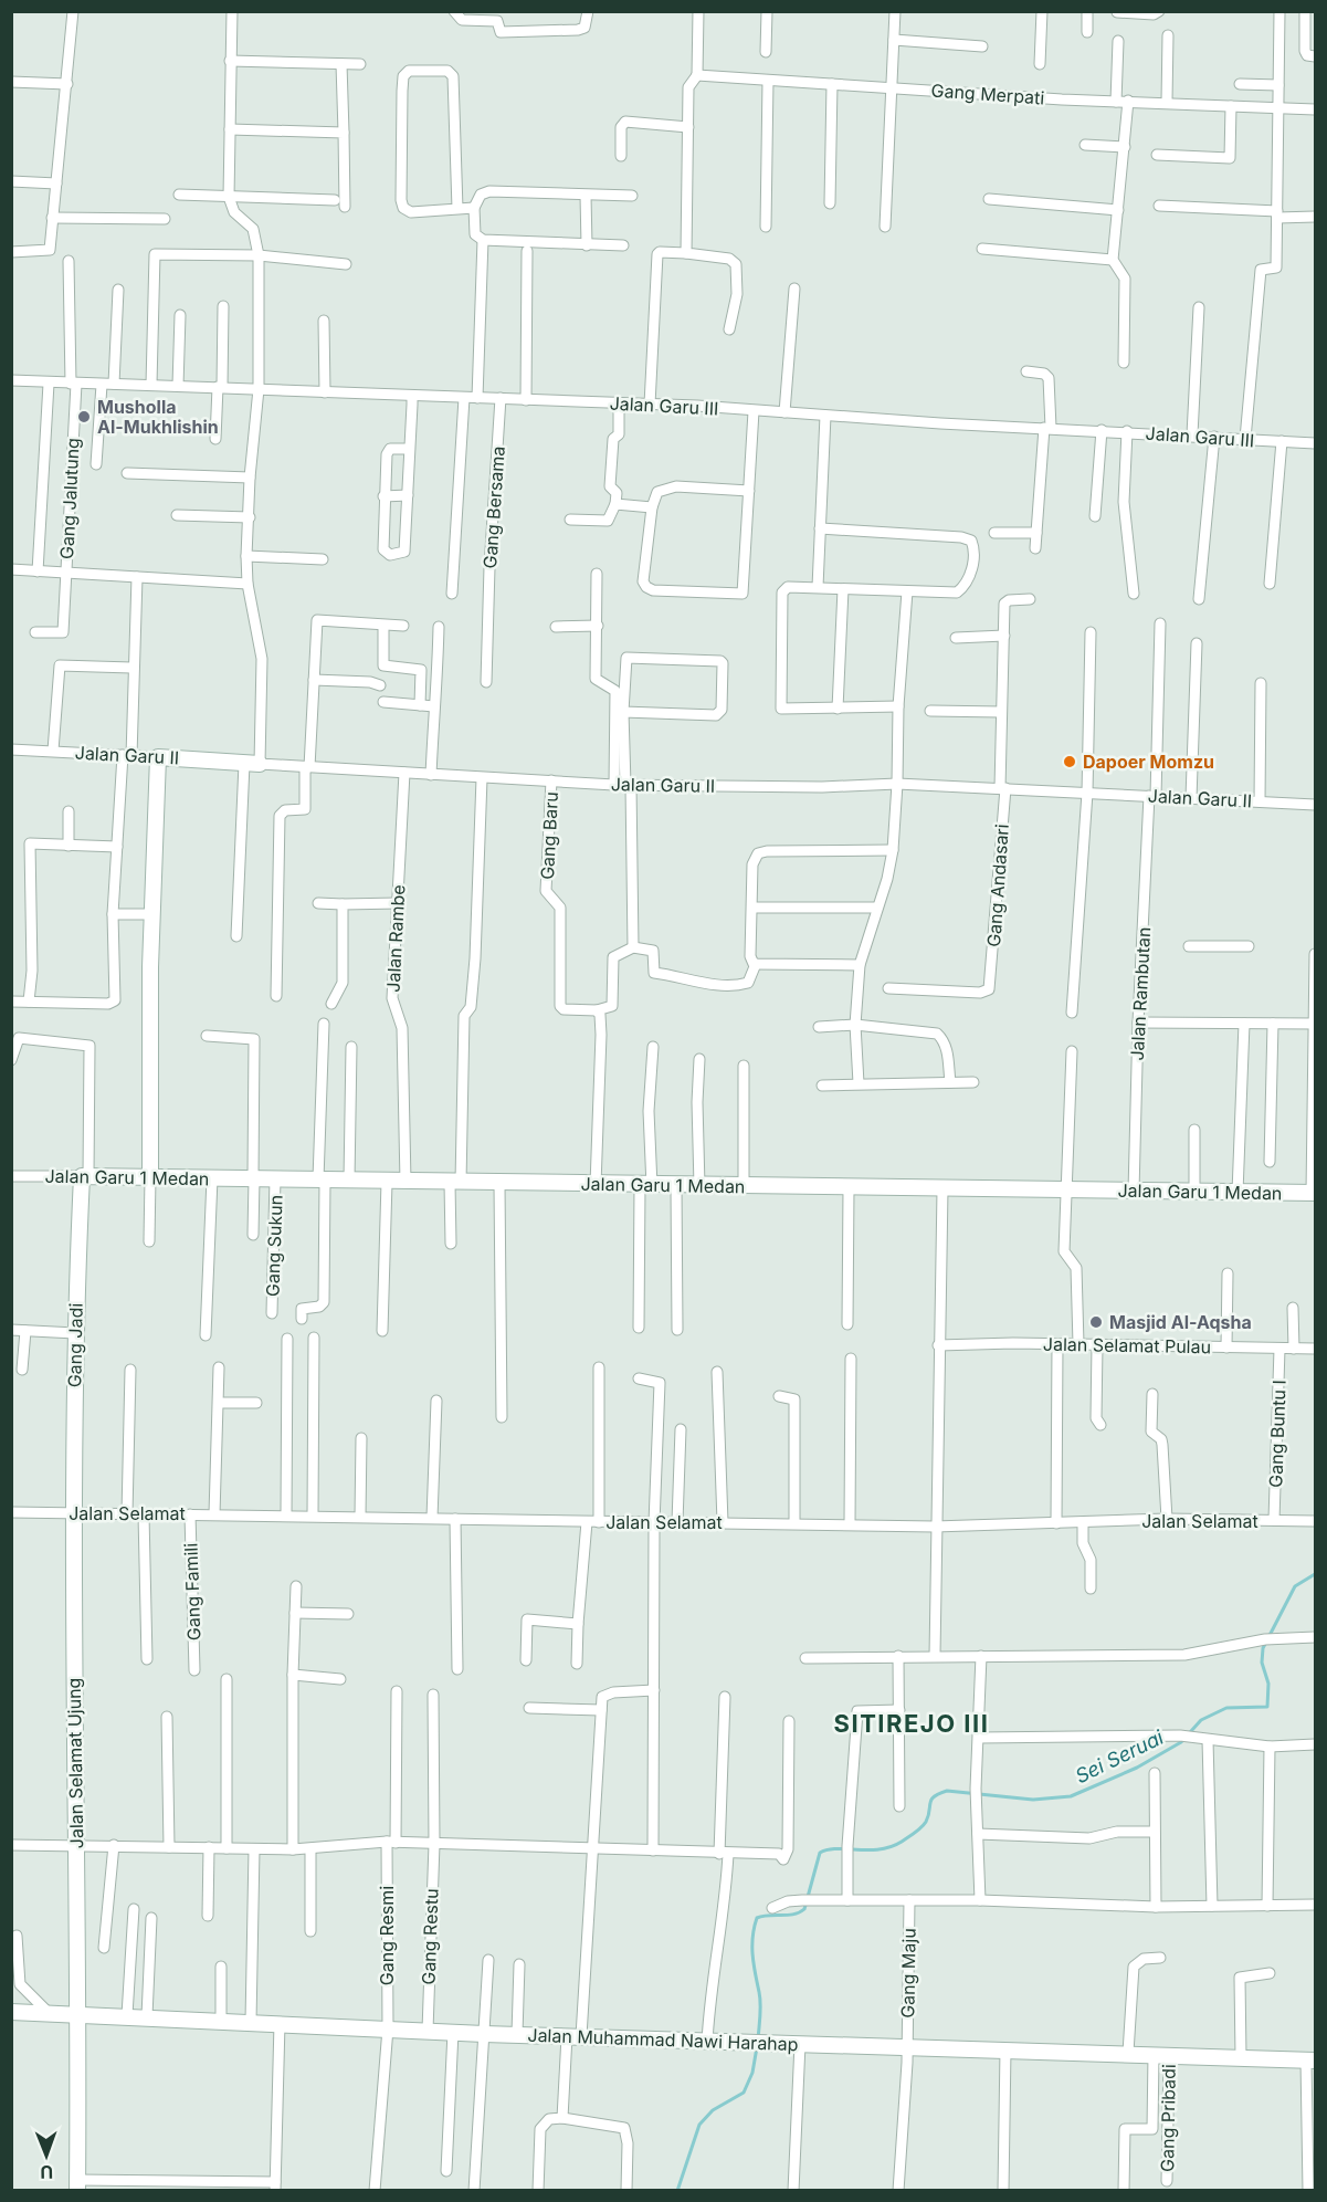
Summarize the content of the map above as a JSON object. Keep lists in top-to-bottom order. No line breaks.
{"streets":{"street":["Gang Merpati","Jalan Garu III","Gang Jalutung","Gang Bersama","Jalan Garu II","Gang Baru","Gang Andasari","Jalan Rambe","Jalan Rambutan","Jalan Garu 1 Medan","Gang Sukun","Gang Jadi","Jalan Selamat Pulau","Gang Buntu I","Jalan Selamat","Gang Famili","Jalan Selamat Ujung","Gang Resmi","Gang Restu","Gang Maju","Jalan Muhammad Nawi Harahap","Gang Pribadi"]},"crossings":[["Jalan Garu III","Gang Jalutung"],["Jalan Garu III","Gang Bersama"],["Jalan Garu II","Gang Baru"],["Jalan Garu II","Gang Andasari"],["Jalan Garu II","Jalan Rambe"],["Jalan Garu II","Jalan Rambutan"],["Jalan Rambe","Jalan Garu 1 Medan"],["Jalan Rambutan","Jalan Garu 1 Medan"],["Jalan Garu 1 Medan","Gang Sukun"],["Jalan Garu 1 Medan","Gang Jadi"],["Gang Jadi","Jalan Selamat"],["Gang Jadi","Jalan Selamat Ujung"],["Jalan Selamat Pulau","Gang Buntu I"],["Gang Buntu I","Jalan Selamat"],["Jalan Selamat","Gang Famili"],["Jalan Selamat","Jalan Selamat Ujung"],["Jalan Selamat Ujung","Jalan Muhammad Nawi Harahap"],["Gang Resmi","Jalan Muhammad Nawi Harahap"],["Gang Restu","Jalan Muhammad Nawi Harahap"],["Gang Maju","Jalan Muhammad Nawi Harahap"],["Jalan Muhammad Nawi Harahap","Gang Pribadi"]],"districts":["SITIREJO III"],"water":["Sei Seruai"],"places":["Musholla Al-Mukhlishin","Dapoer Momzu","Masjid Al-Aqsha"],"north":"bottom"}
